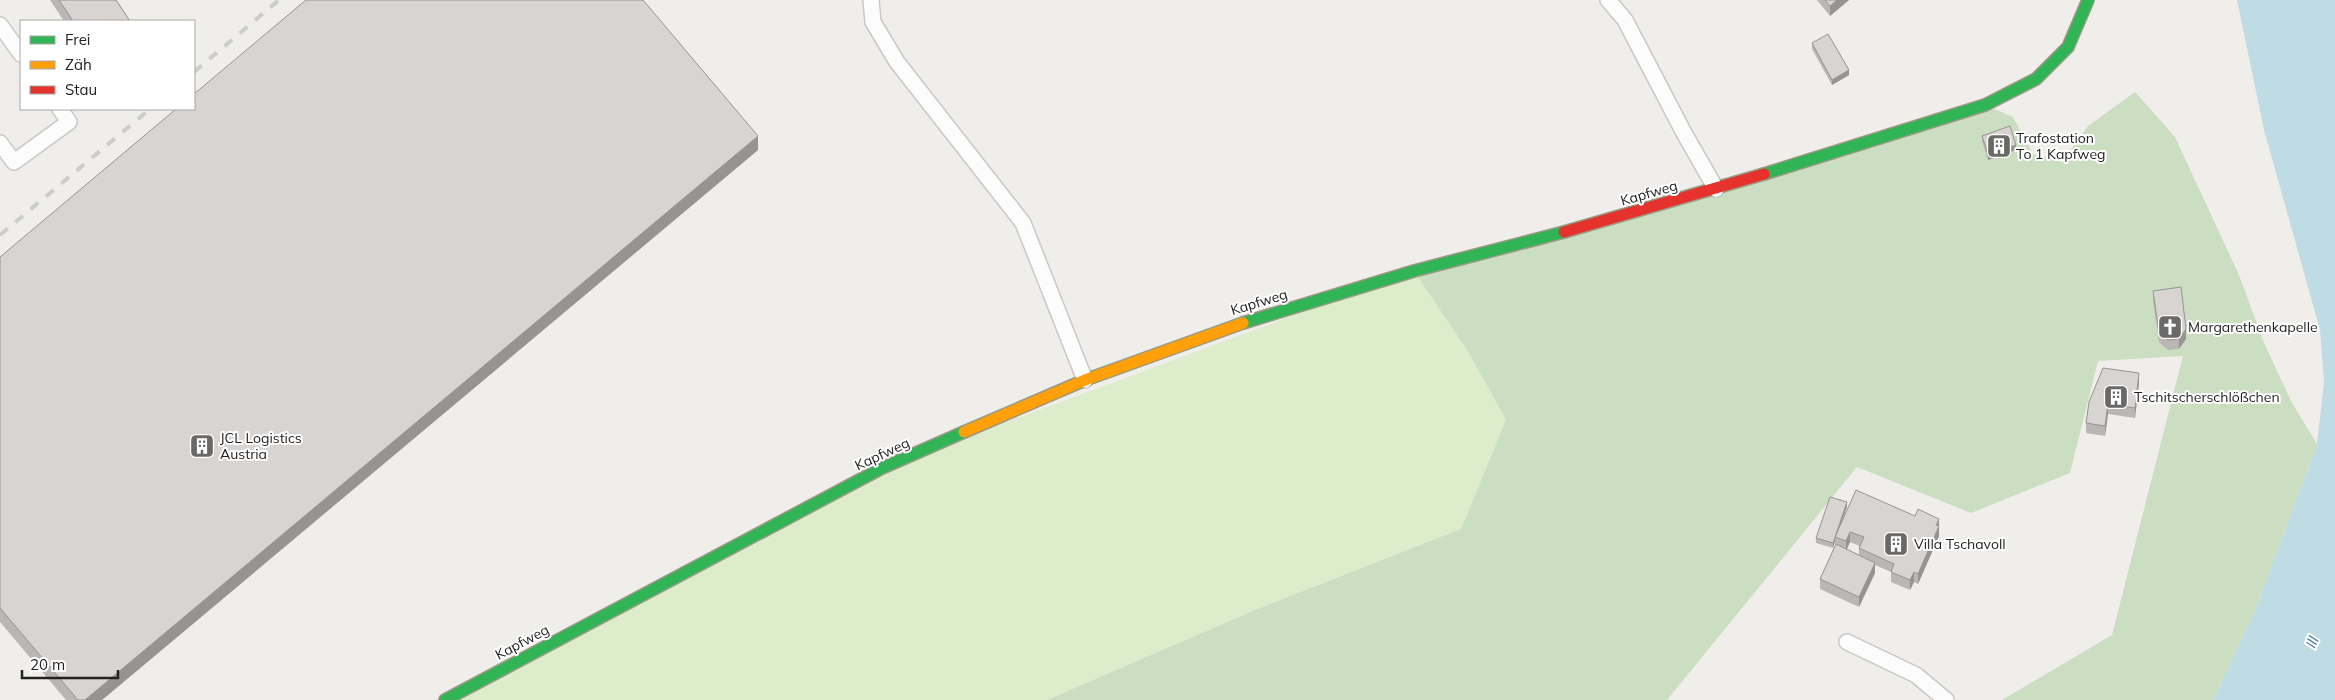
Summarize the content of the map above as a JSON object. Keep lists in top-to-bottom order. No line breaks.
{"streets":{"street":["Kapfweg"]},"water":["Ill"],"places":{"building":["Trafostation To 1 Kapfweg","Tschitscherschlößchen","JCL Logistics Austria","Villa Tschavoll"],"church":["Margarethenkapelle"]},"legend":["Frei","Zäh","Stau"],"scale_bar":"20 m"}
